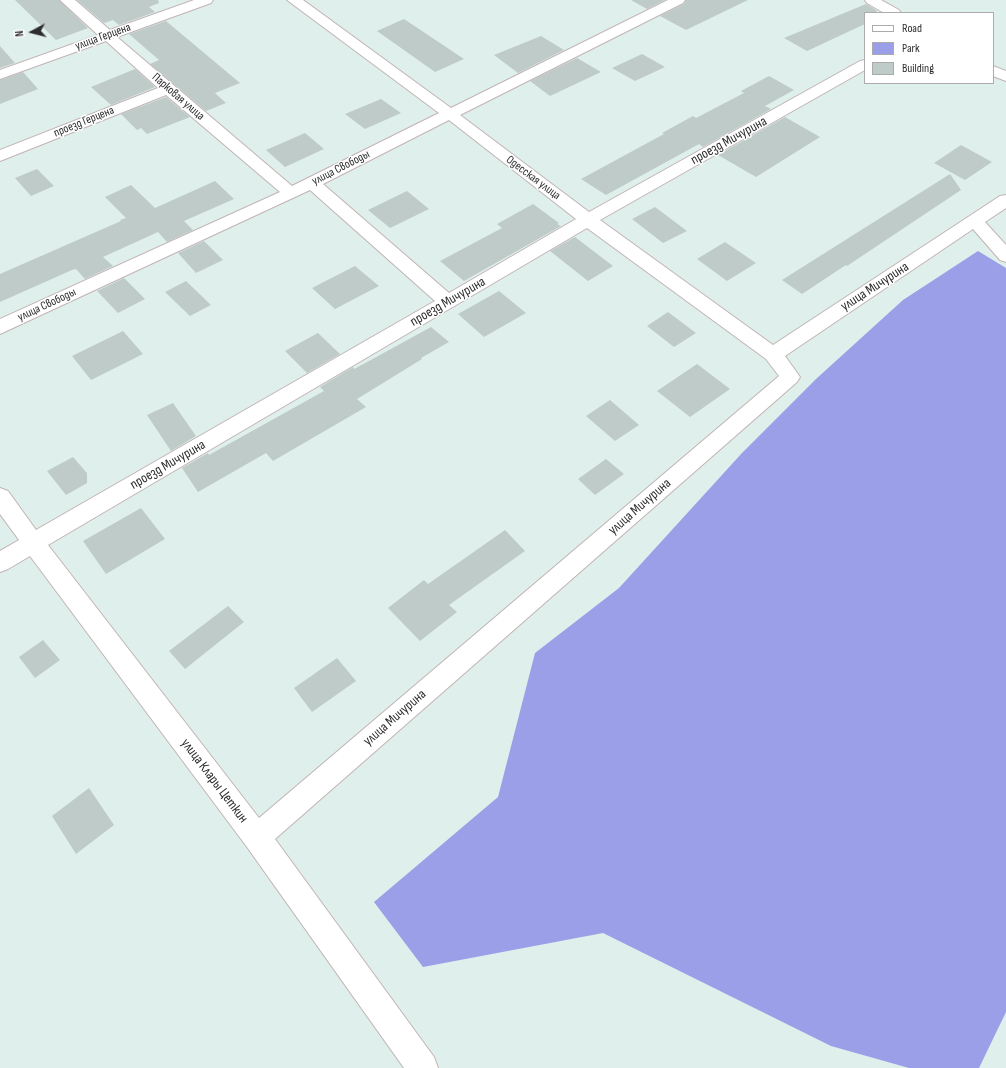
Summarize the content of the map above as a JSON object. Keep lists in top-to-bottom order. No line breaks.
{"streets":{"street":["улица Герцена","Парковая улица","проезд Герцена","проезд Мичурина","улица Свободы","Одесская улица","улица Мичурина","улица Клары Цеткин"]},"crossings":[["улица Герцена","Парковая улица"],["Парковая улица","проезд Герцена"],["Парковая улица","улица Свободы"],["проезд Мичурина","Одесская улица"],["проезд Мичурина","улица Клары Цеткин"],["улица Свободы","Одесская улица"],["Одесская улица","улица Мичурина"],["улица Мичурина","улица Клары Цеткин"]],"legend":["Road","Park","Building"],"north":"left"}
